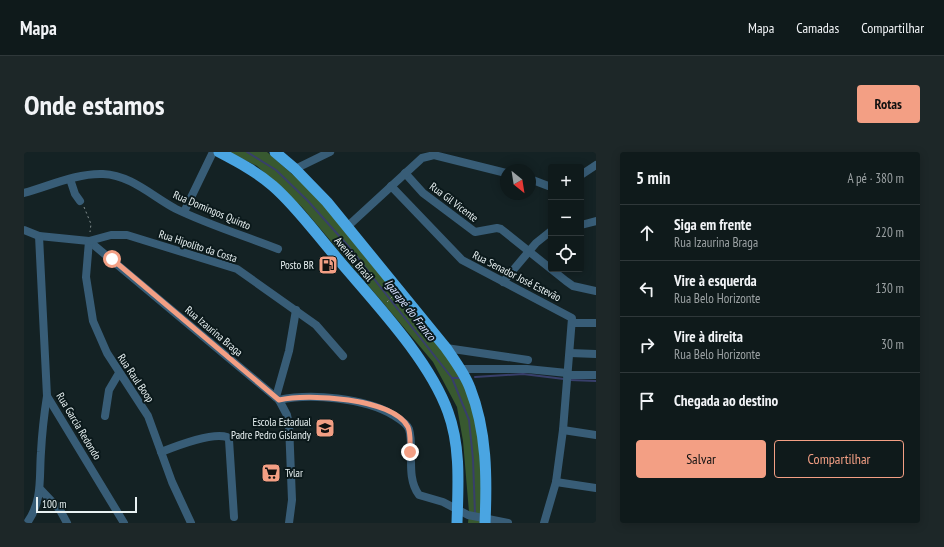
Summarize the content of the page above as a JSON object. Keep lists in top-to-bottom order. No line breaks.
{"streets":{"highway":["Avenida Brasil"],"street":["Rua Gil Vicente","Rua Domingos Quinto","Rua Hipolito da Costa","Rua Senador José Estevão","Rua Izaurina Braga","Rua Raul Boop","Rua Garcia Redondo"]},"crossings":[["Rua Hipolito da Costa","Rua Izaurina Braga"],["Rua Hipolito da Costa","Rua Raul Boop"],["Rua Izaurina Braga","Rua Raul Boop"]],"water":["Igarapé do Franco"],"places":{"fuel station":["Posto BR"],"school or university":["Escola Estadual Padre Pedro Gislandy"],"supermarket":["Tvlar"]},"scale_bar":"100 m","north":"bottom right","page":{"header":"Mapa","nav":["Mapa","Camadas","Compartilhar"],"buttons":["Rotas",["Salvar","Compartilhar"]],"title":"Onde estamos","heading":["5 min","A pé · 380 m"],"map_buttons":["+","−"],"list":[["Siga em frente","Rua Izaurina Braga","220 m"],["Vire à esquerda","Rua Belo Horizonte","130 m"],["Vire à direita","Rua Belo Horizonte","30 m"],"Chegada ao destino"],"scale":"100 m"}}
